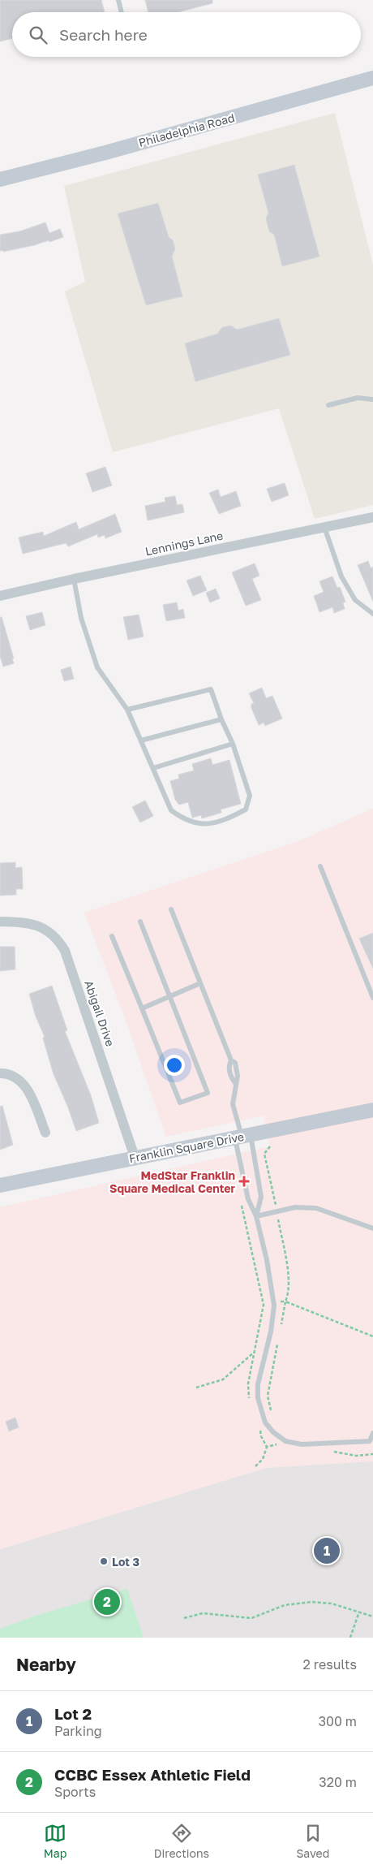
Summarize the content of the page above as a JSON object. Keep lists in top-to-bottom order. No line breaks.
{"streets":{"main road":["Philadelphia Road","Franklin Square Drive"],"street":["Lennings Lane","Abigail Drive"]},"crossings":[["Abigail Drive","Franklin Square Drive"]],"places":{"health":["MedStar Franklin Square Medical Center"],"other":["Lot 3"]},"page":{"search":"Search here","pins":["1","2"],"heading":["Nearby","2 results"],"list":[{"mark":"1","name":"Lot 2","note":"Parking","value":"300 m"},{"mark":"2","name":"CCBC Essex Athletic Field","note":"Sports","value":"320 m"}],"nav":["Map","Directions","Saved"]}}
